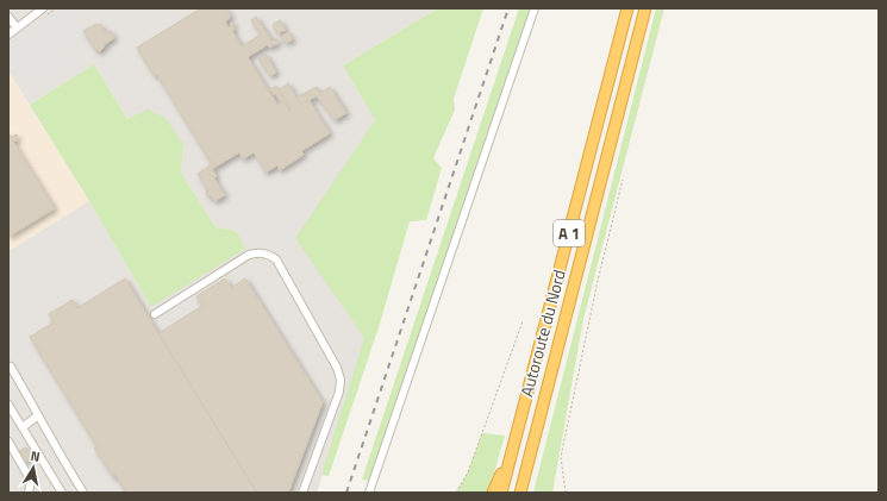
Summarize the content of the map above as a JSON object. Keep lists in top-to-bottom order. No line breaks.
{"streets":{"highway":["A 1","Autoroute du Nord"]},"north":"top"}
